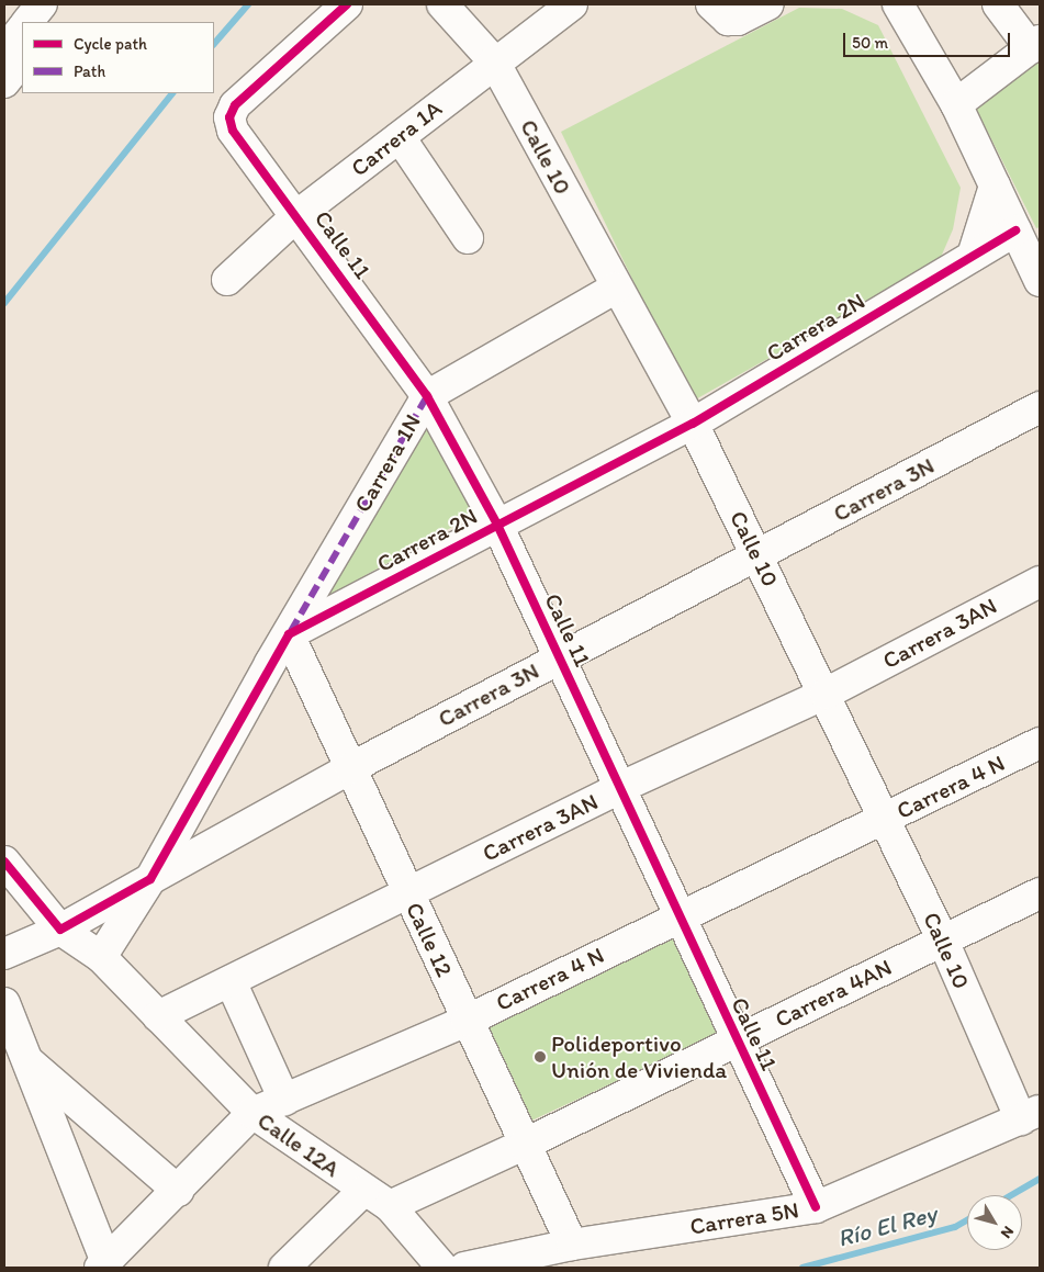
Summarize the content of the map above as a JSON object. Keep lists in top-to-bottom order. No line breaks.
{"streets":{"street":["Carrera 1A","Calle 10","Calle 11","Carrera 2N","Carrera 1N","Carrera 3N","Carrera 3AN","Carrera 4 N","Calle 12","Carrera 4AN","Calle 12A","Carrera 5N"]},"crossings":[["Carrera 1A","Calle 10"],["Carrera 1A","Calle 11"],["Calle 10","Carrera 2N"],["Calle 10","Carrera 1N"],["Calle 10","Carrera 3N"],["Calle 10","Carrera 3AN"],["Calle 10","Carrera 4 N"],["Calle 10","Carrera 4AN"],["Calle 10","Carrera 5N"],["Calle 11","Carrera 2N"],["Calle 11","Carrera 1N"],["Calle 11","Carrera 3N"],["Calle 11","Carrera 3AN"],["Calle 11","Carrera 4 N"],["Calle 11","Carrera 4AN"],["Calle 11","Carrera 5N"],["Carrera 2N","Carrera 1N"],["Carrera 2N","Calle 12"],["Carrera 1N","Calle 12"],["Carrera 3N","Calle 12"],["Carrera 3N","Calle 12A"],["Carrera 3AN","Calle 12"],["Carrera 3AN","Calle 12A"],["Carrera 4 N","Calle 12"],["Carrera 4 N","Calle 12A"],["Calle 12","Carrera 4AN"],["Calle 12","Carrera 5N"],["Carrera 4AN","Calle 12A"]],"water":["Río El Rey"],"places":["Polideportivo Unión de Vivienda"],"legend":["Cycle path","Path"],"scale_bar":"50 m","north":"bottom right"}
